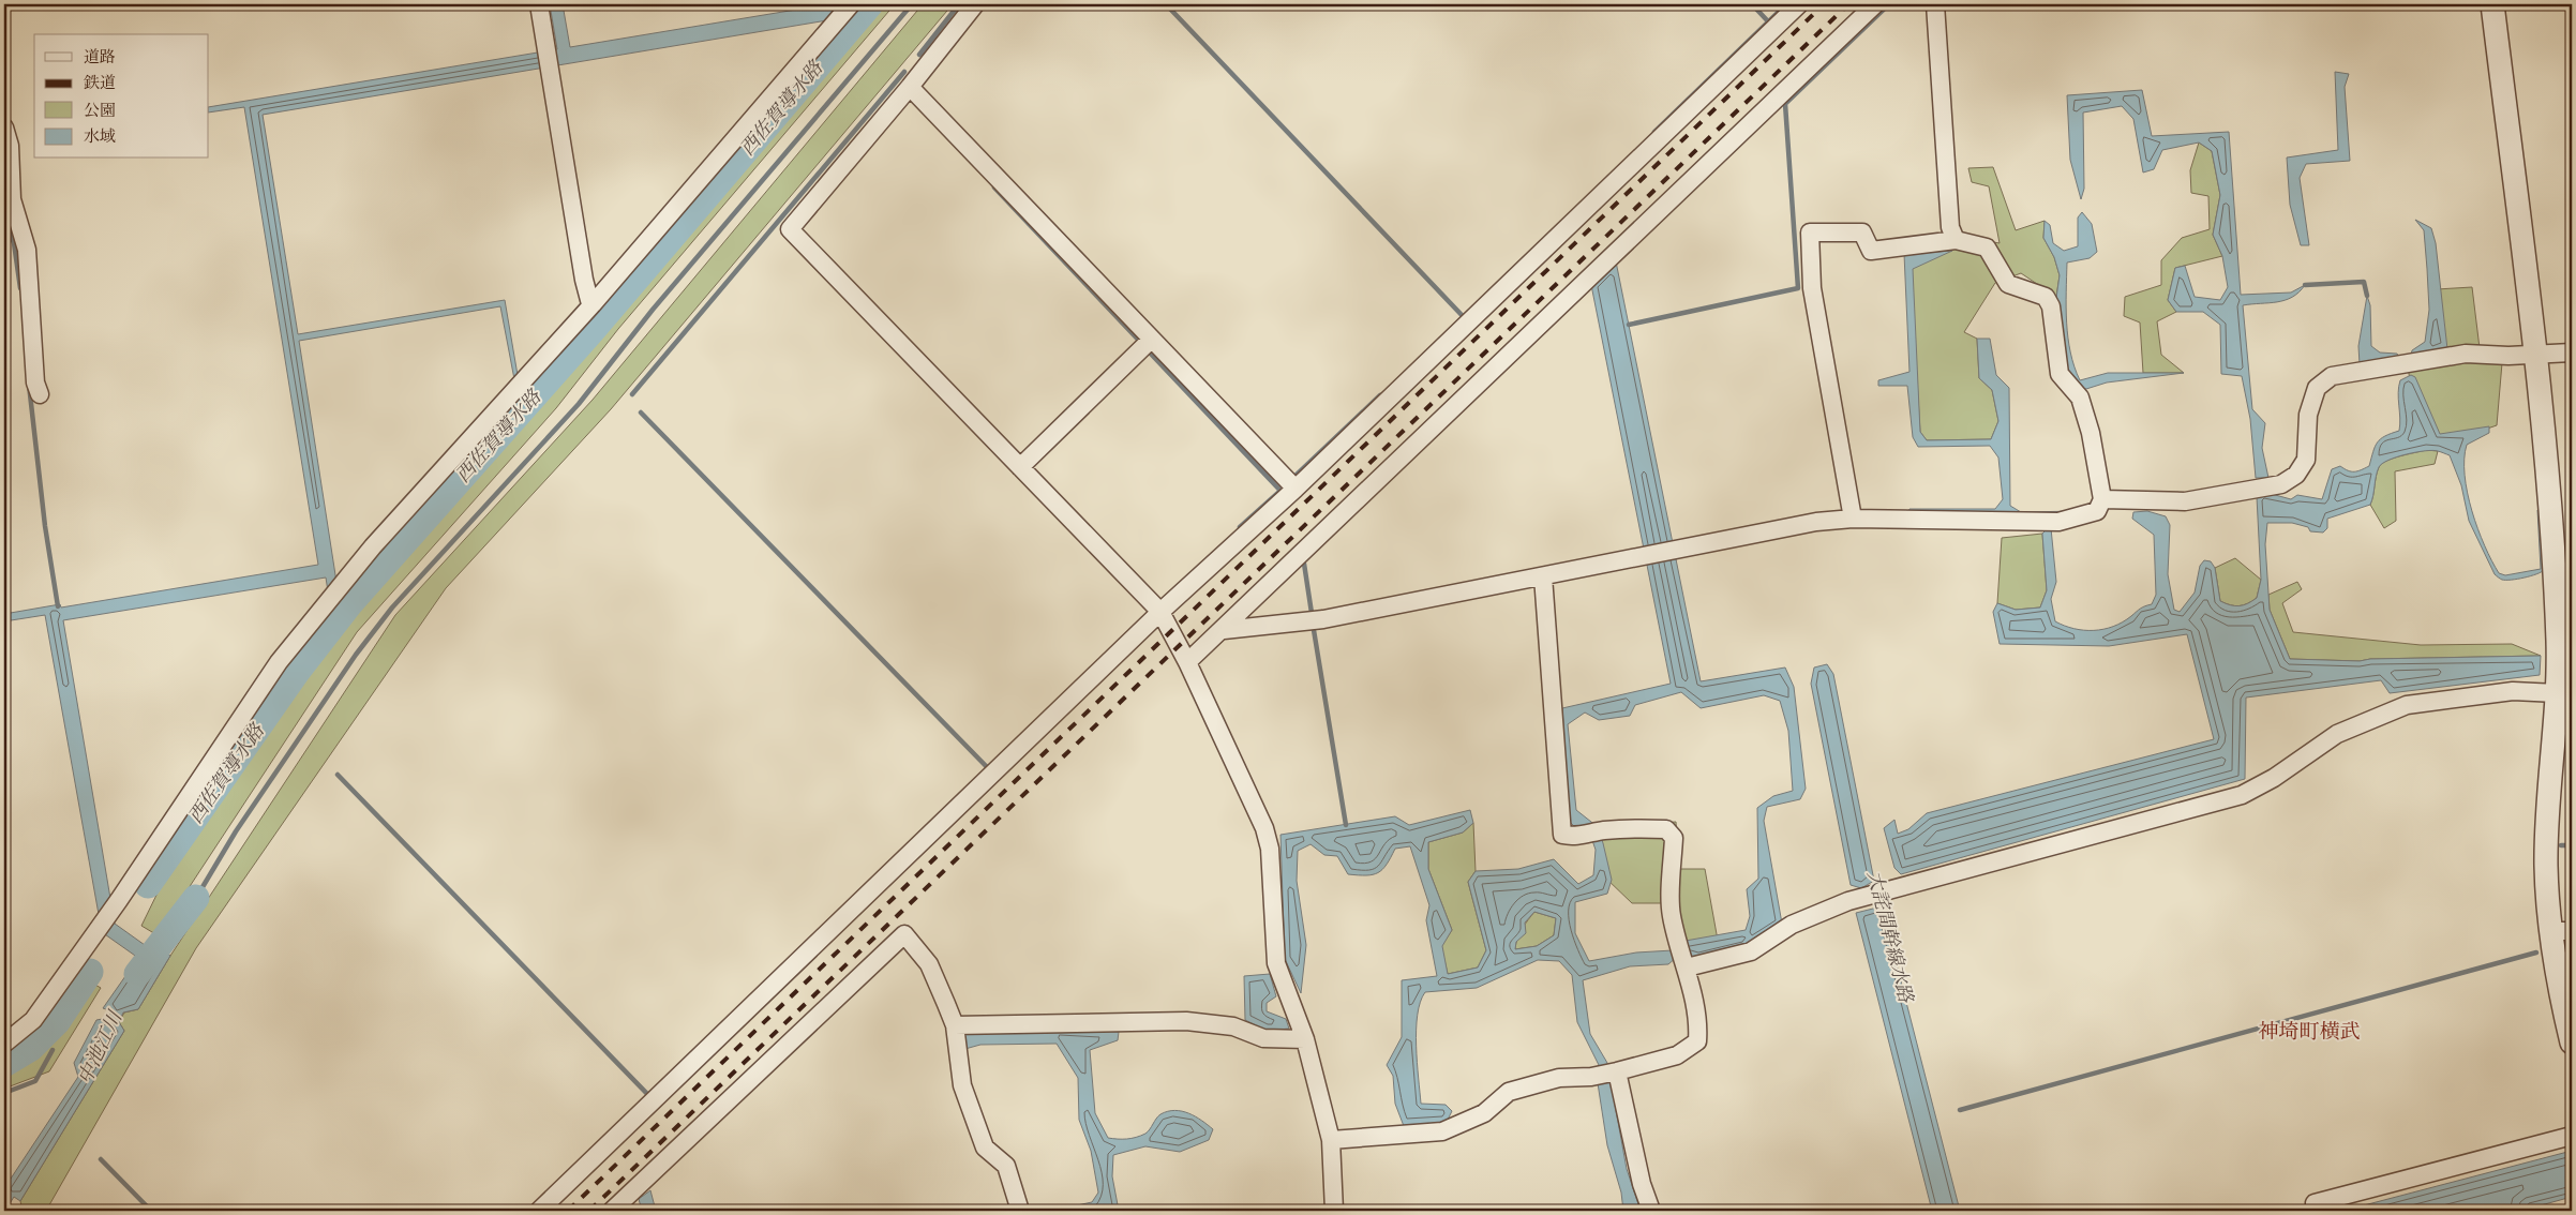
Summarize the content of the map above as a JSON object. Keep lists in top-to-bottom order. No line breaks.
{"districts":["神埼町横武"],"water":["西佐賀導水路","大詫間幹線水路","中池江川"],"legend":["道路","鉄道","公園","水域"]}
